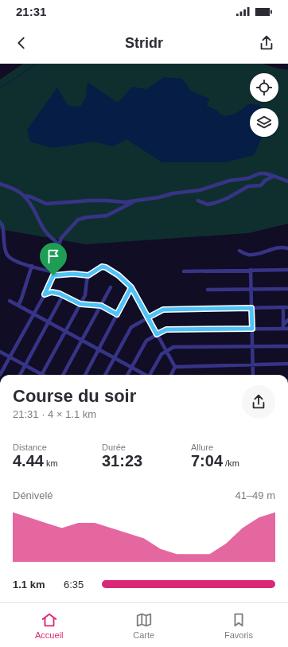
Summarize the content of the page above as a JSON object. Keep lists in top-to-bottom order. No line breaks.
{"page":{"status":"21:31","header":"Stridr","heading":["Course du soir","21:31 · 4 × 1.1 km"],"stats":[["Distance","4.44 km"],["Durée","31:23"],["Allure","7:04 /km"]],"chart":["Dénivelé","41–49 m"],"list":[{"name":"1.1 km","note":"6:35"}],"tabs":["Accueil","Carte","Favoris"]}}
